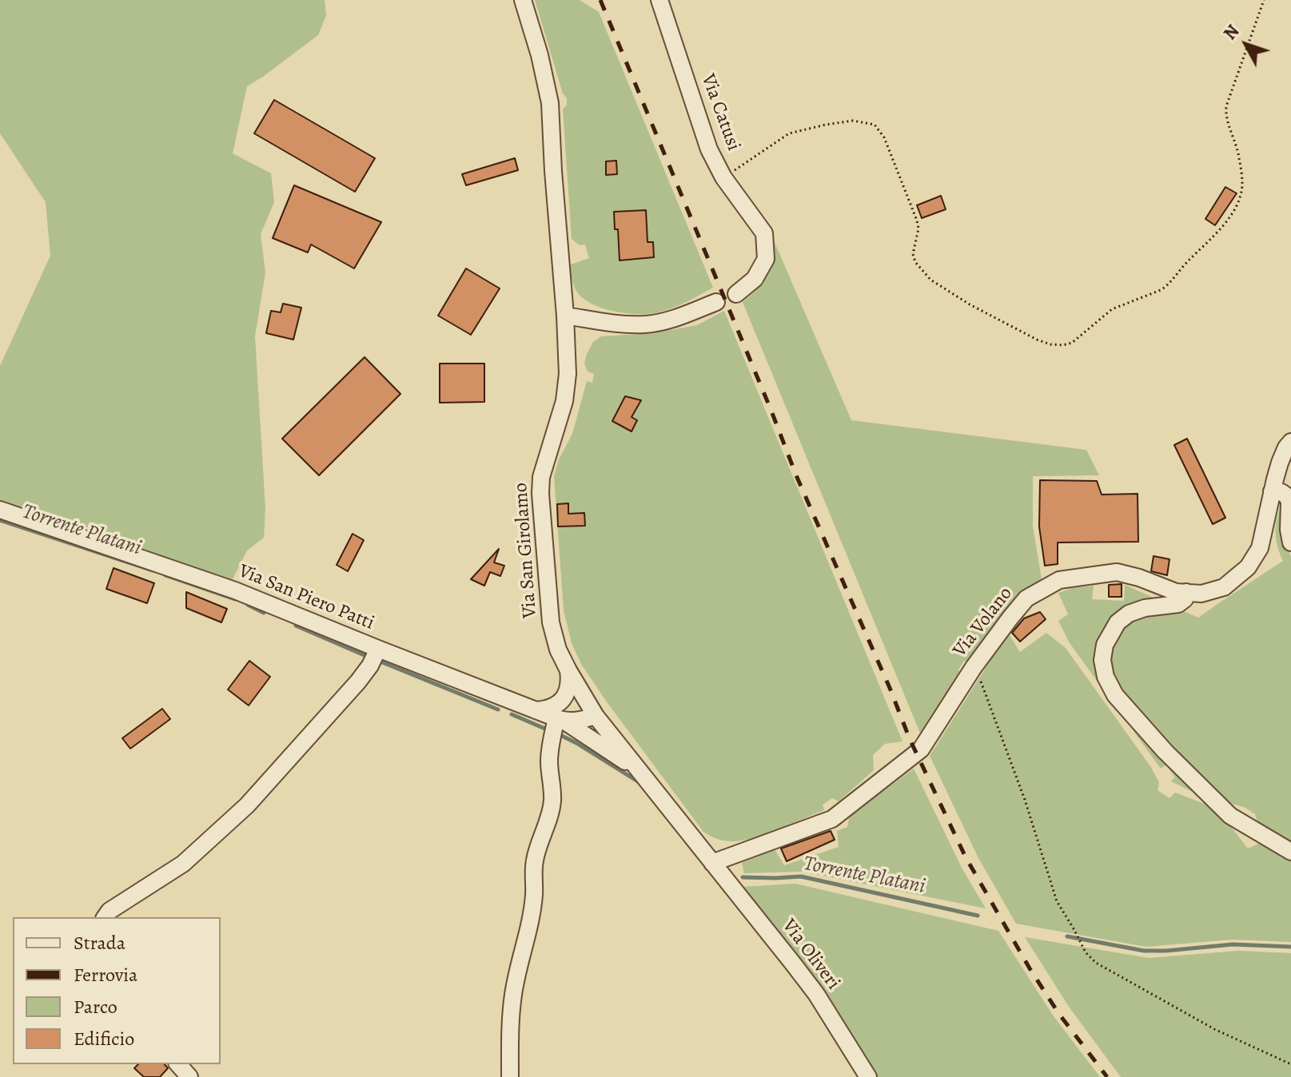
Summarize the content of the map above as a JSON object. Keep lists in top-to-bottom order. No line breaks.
{"streets":{"street":["Via Catusi","Via San Girolamo","Via San Piero Patti","Via Volano","Via Oliveri"]},"crossings":[["Via San Girolamo","Via San Piero Patti"],["Via San Girolamo","Via Volano"],["Via San Girolamo","Via Oliveri"],["Via Volano","Via Oliveri"]],"water":["Torrente Platani"],"legend":["Strada","Ferrovia","Parco","Edificio"],"north":"top left"}
